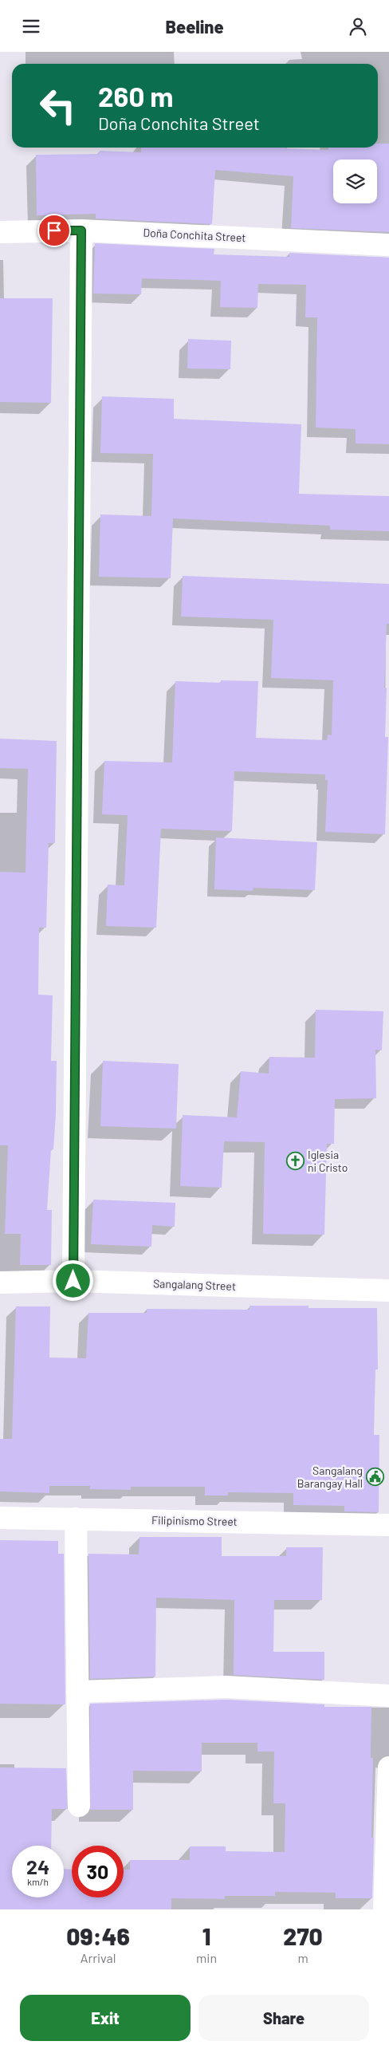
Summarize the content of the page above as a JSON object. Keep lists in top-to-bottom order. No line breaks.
{"streets":{"street":["Doña Conchita Street","Sangalang Street","Filipinismo Street"]},"places":{"church":["Iglesia ni Cristo"],"public building":["Sangalang Barangay Hall"]},"page":{"header":"Beeline","turn":["260 m","Doña Conchita Street"],"speed":"24 km/h","limit":"30","eta":["09:46","Arrival","1","min","270","m"],"buttons":["Exit","Share"]}}
